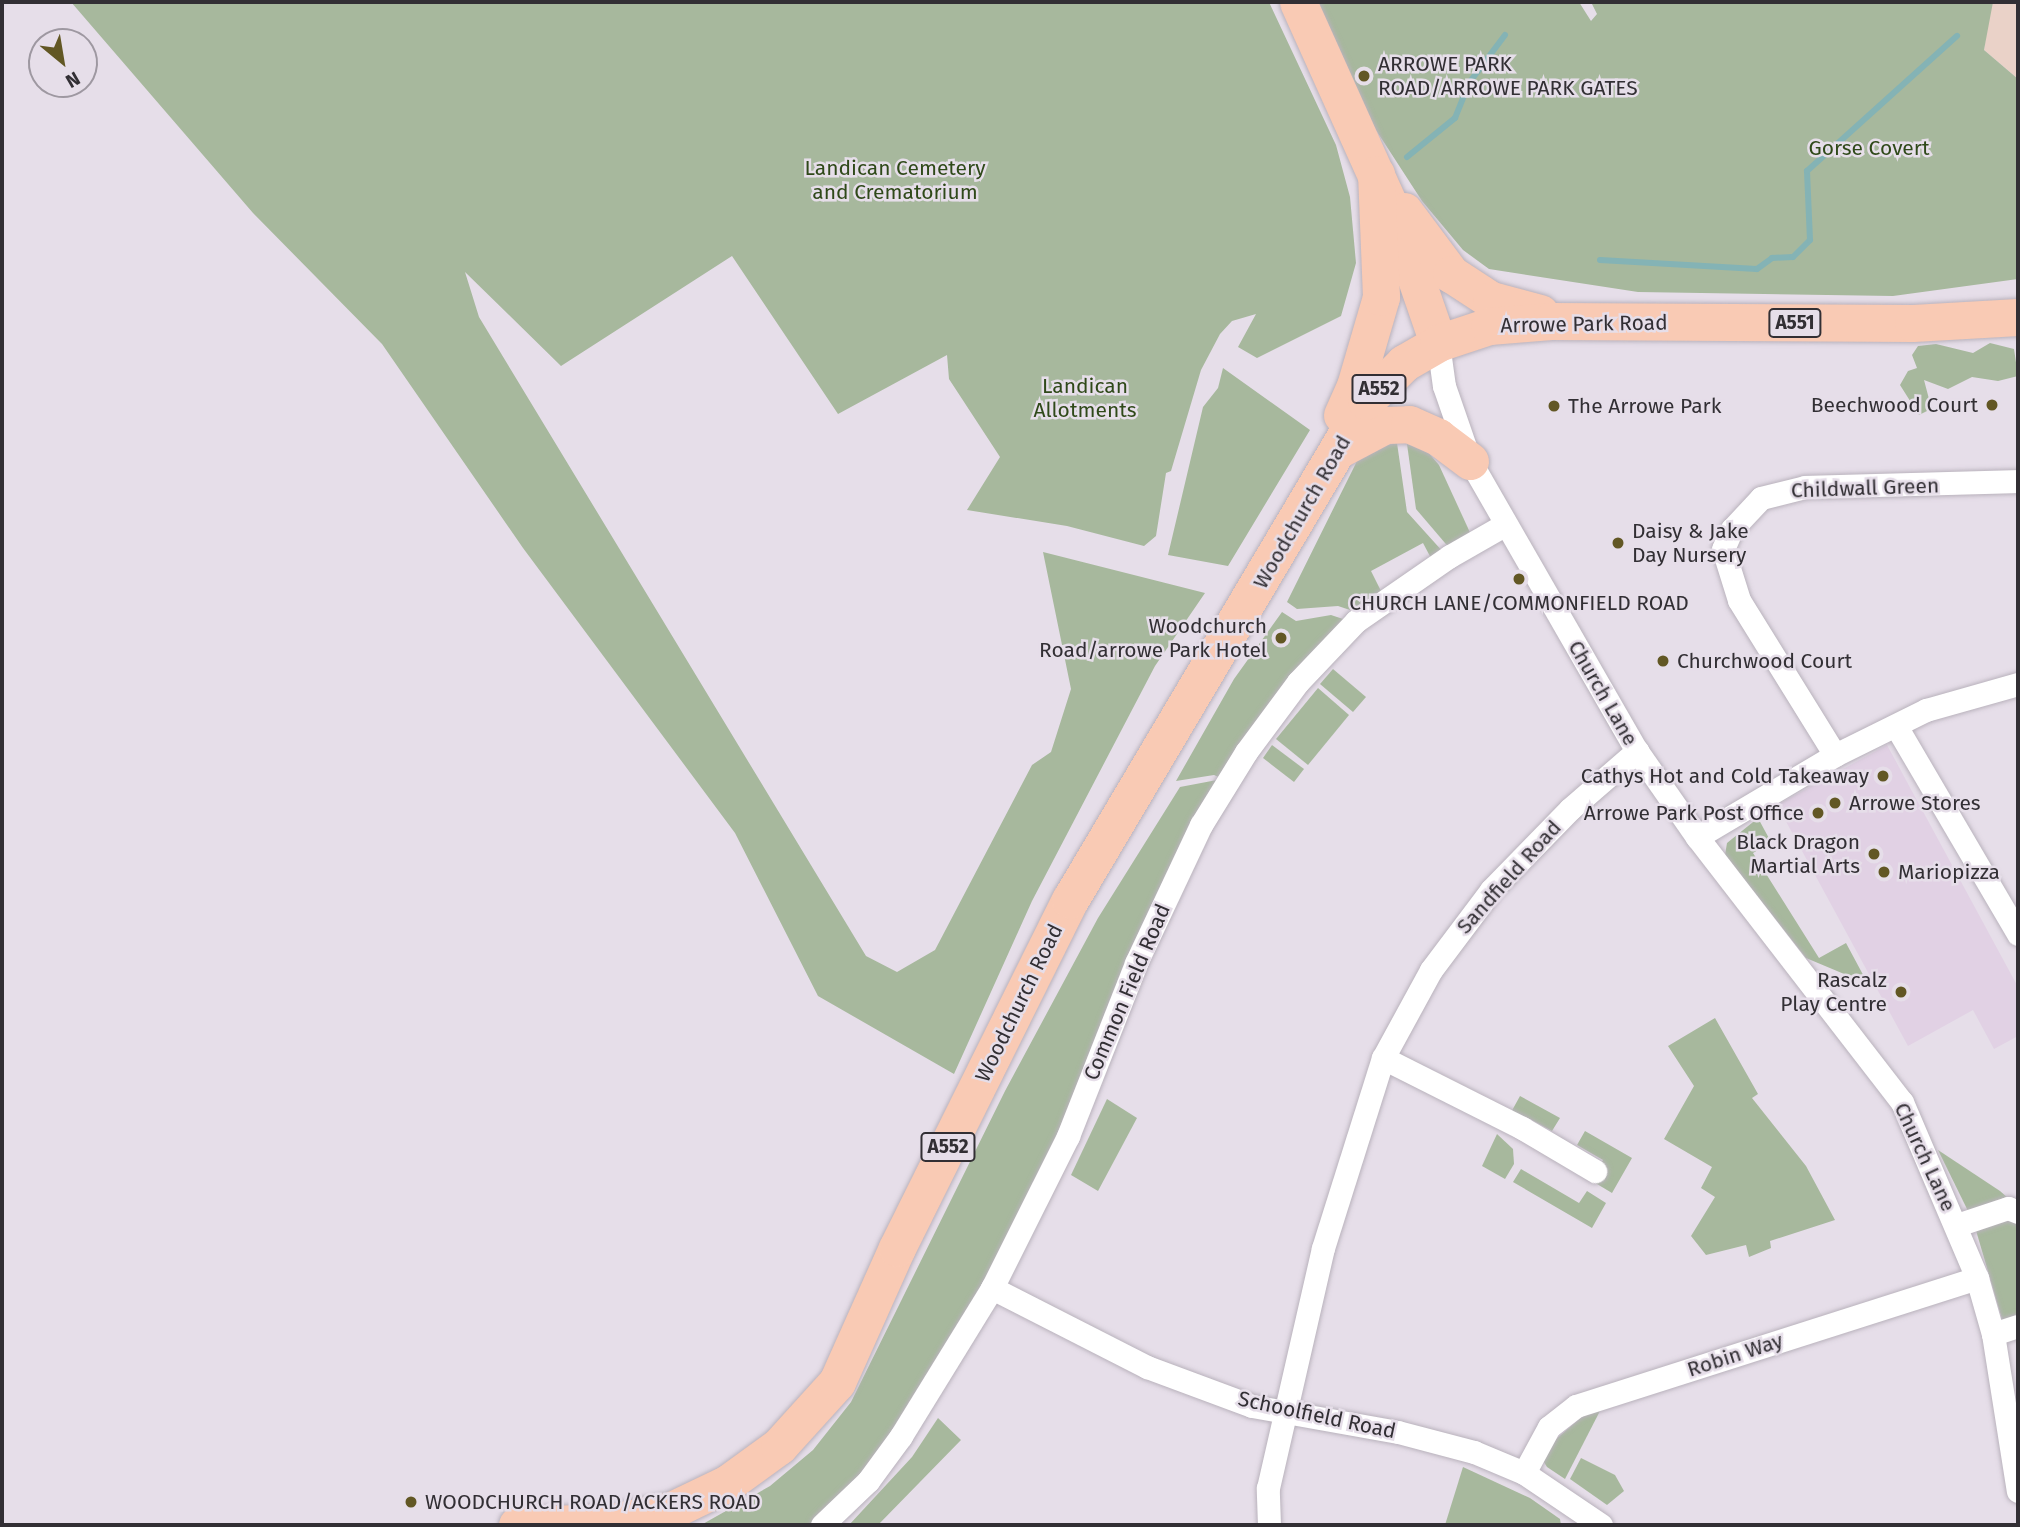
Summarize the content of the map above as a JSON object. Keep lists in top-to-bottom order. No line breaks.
{"streets":{"main road":["A551","Arrowe Park Road","A552","Woodchurch Road"],"street":["Childwall Green","Church Lane","Sandfield Road","Common Field Road","Robin Way","Schoolfield Road"]},"crossings":[["Arrowe Park Road","Woodchurch Road"],["Arrowe Park Road","Church Lane"],["Woodchurch Road","Church Lane"],["Church Lane","Sandfield Road"],["Church Lane","Common Field Road"],["Church Lane","Robin Way"],["Sandfield Road","Schoolfield Road"],["Common Field Road","Schoolfield Road"],["Robin Way","Schoolfield Road"]],"parks":["Gorse Covert","Landican Cemetery and Crematorium","Landican Allotments"],"places":["ARROWE PARK ROAD/ARROWE PARK GATES","Beechwood Court","The Arrowe Park","Daisy & Jake Day Nursery","CHURCH LANE/COMMONFIELD ROAD","Woodchurch Road/arrowe Park Hotel","Churchwood Court","Cathys Hot and Cold Takeaway","Arrowe Stores","Arrowe Park Post Office","Black Dragon Martial Arts","Mariopizza","Rascalz Play Centre","WOODCHURCH ROAD/ACKERS ROAD"],"north":"bottom right"}
